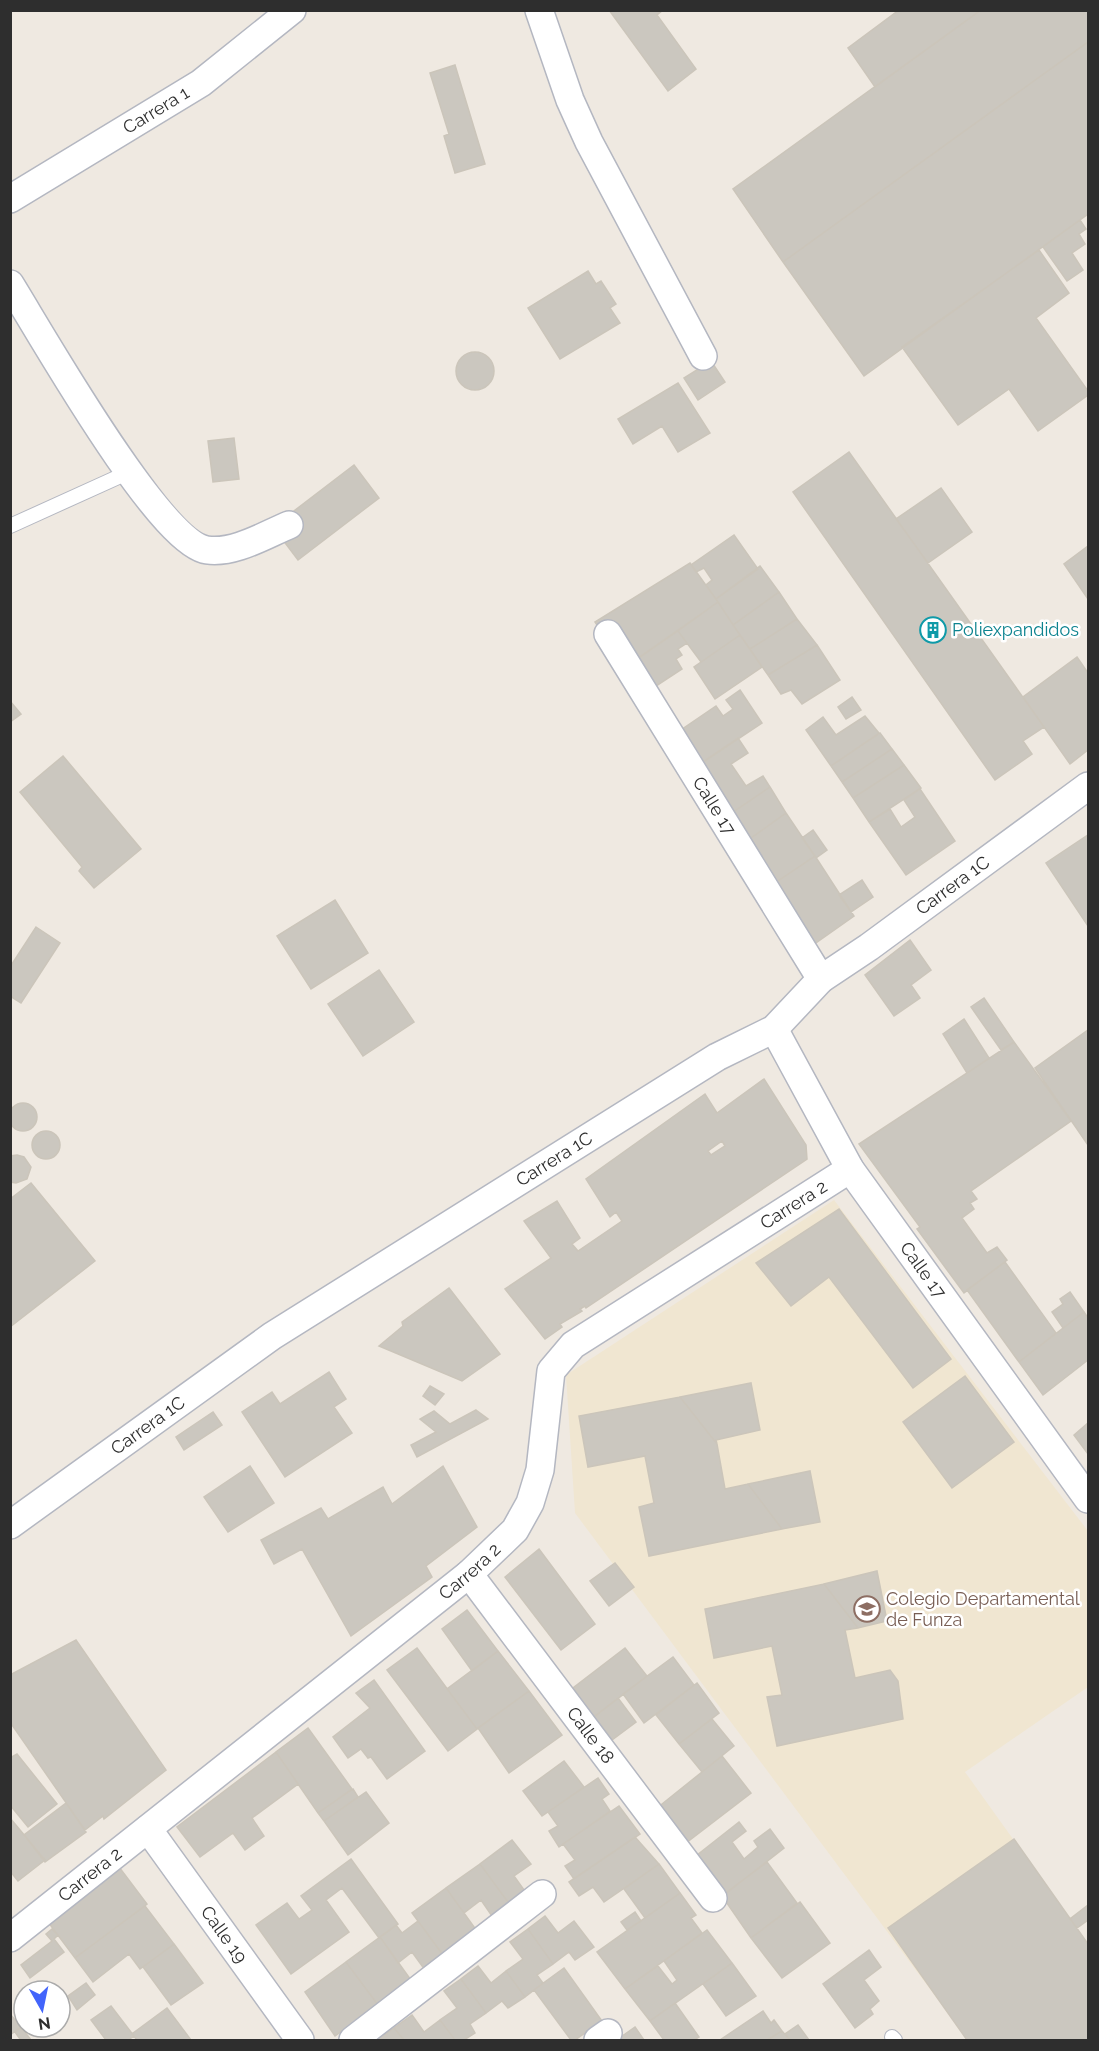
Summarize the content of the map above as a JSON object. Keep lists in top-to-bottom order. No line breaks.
{"streets":{"street":["Carrera 1","Calle 17","Carrera 1C","Carrera 2","Calle 18","Calle 19"]},"crossings":[["Calle 17","Carrera 1C"],["Calle 17","Carrera 2"],["Carrera 2","Calle 18"],["Carrera 2","Calle 19"]],"places":{"building":["Poliexpandidos"],"school or university":["Colegio Departamental de Funza"]},"north":"bottom"}
